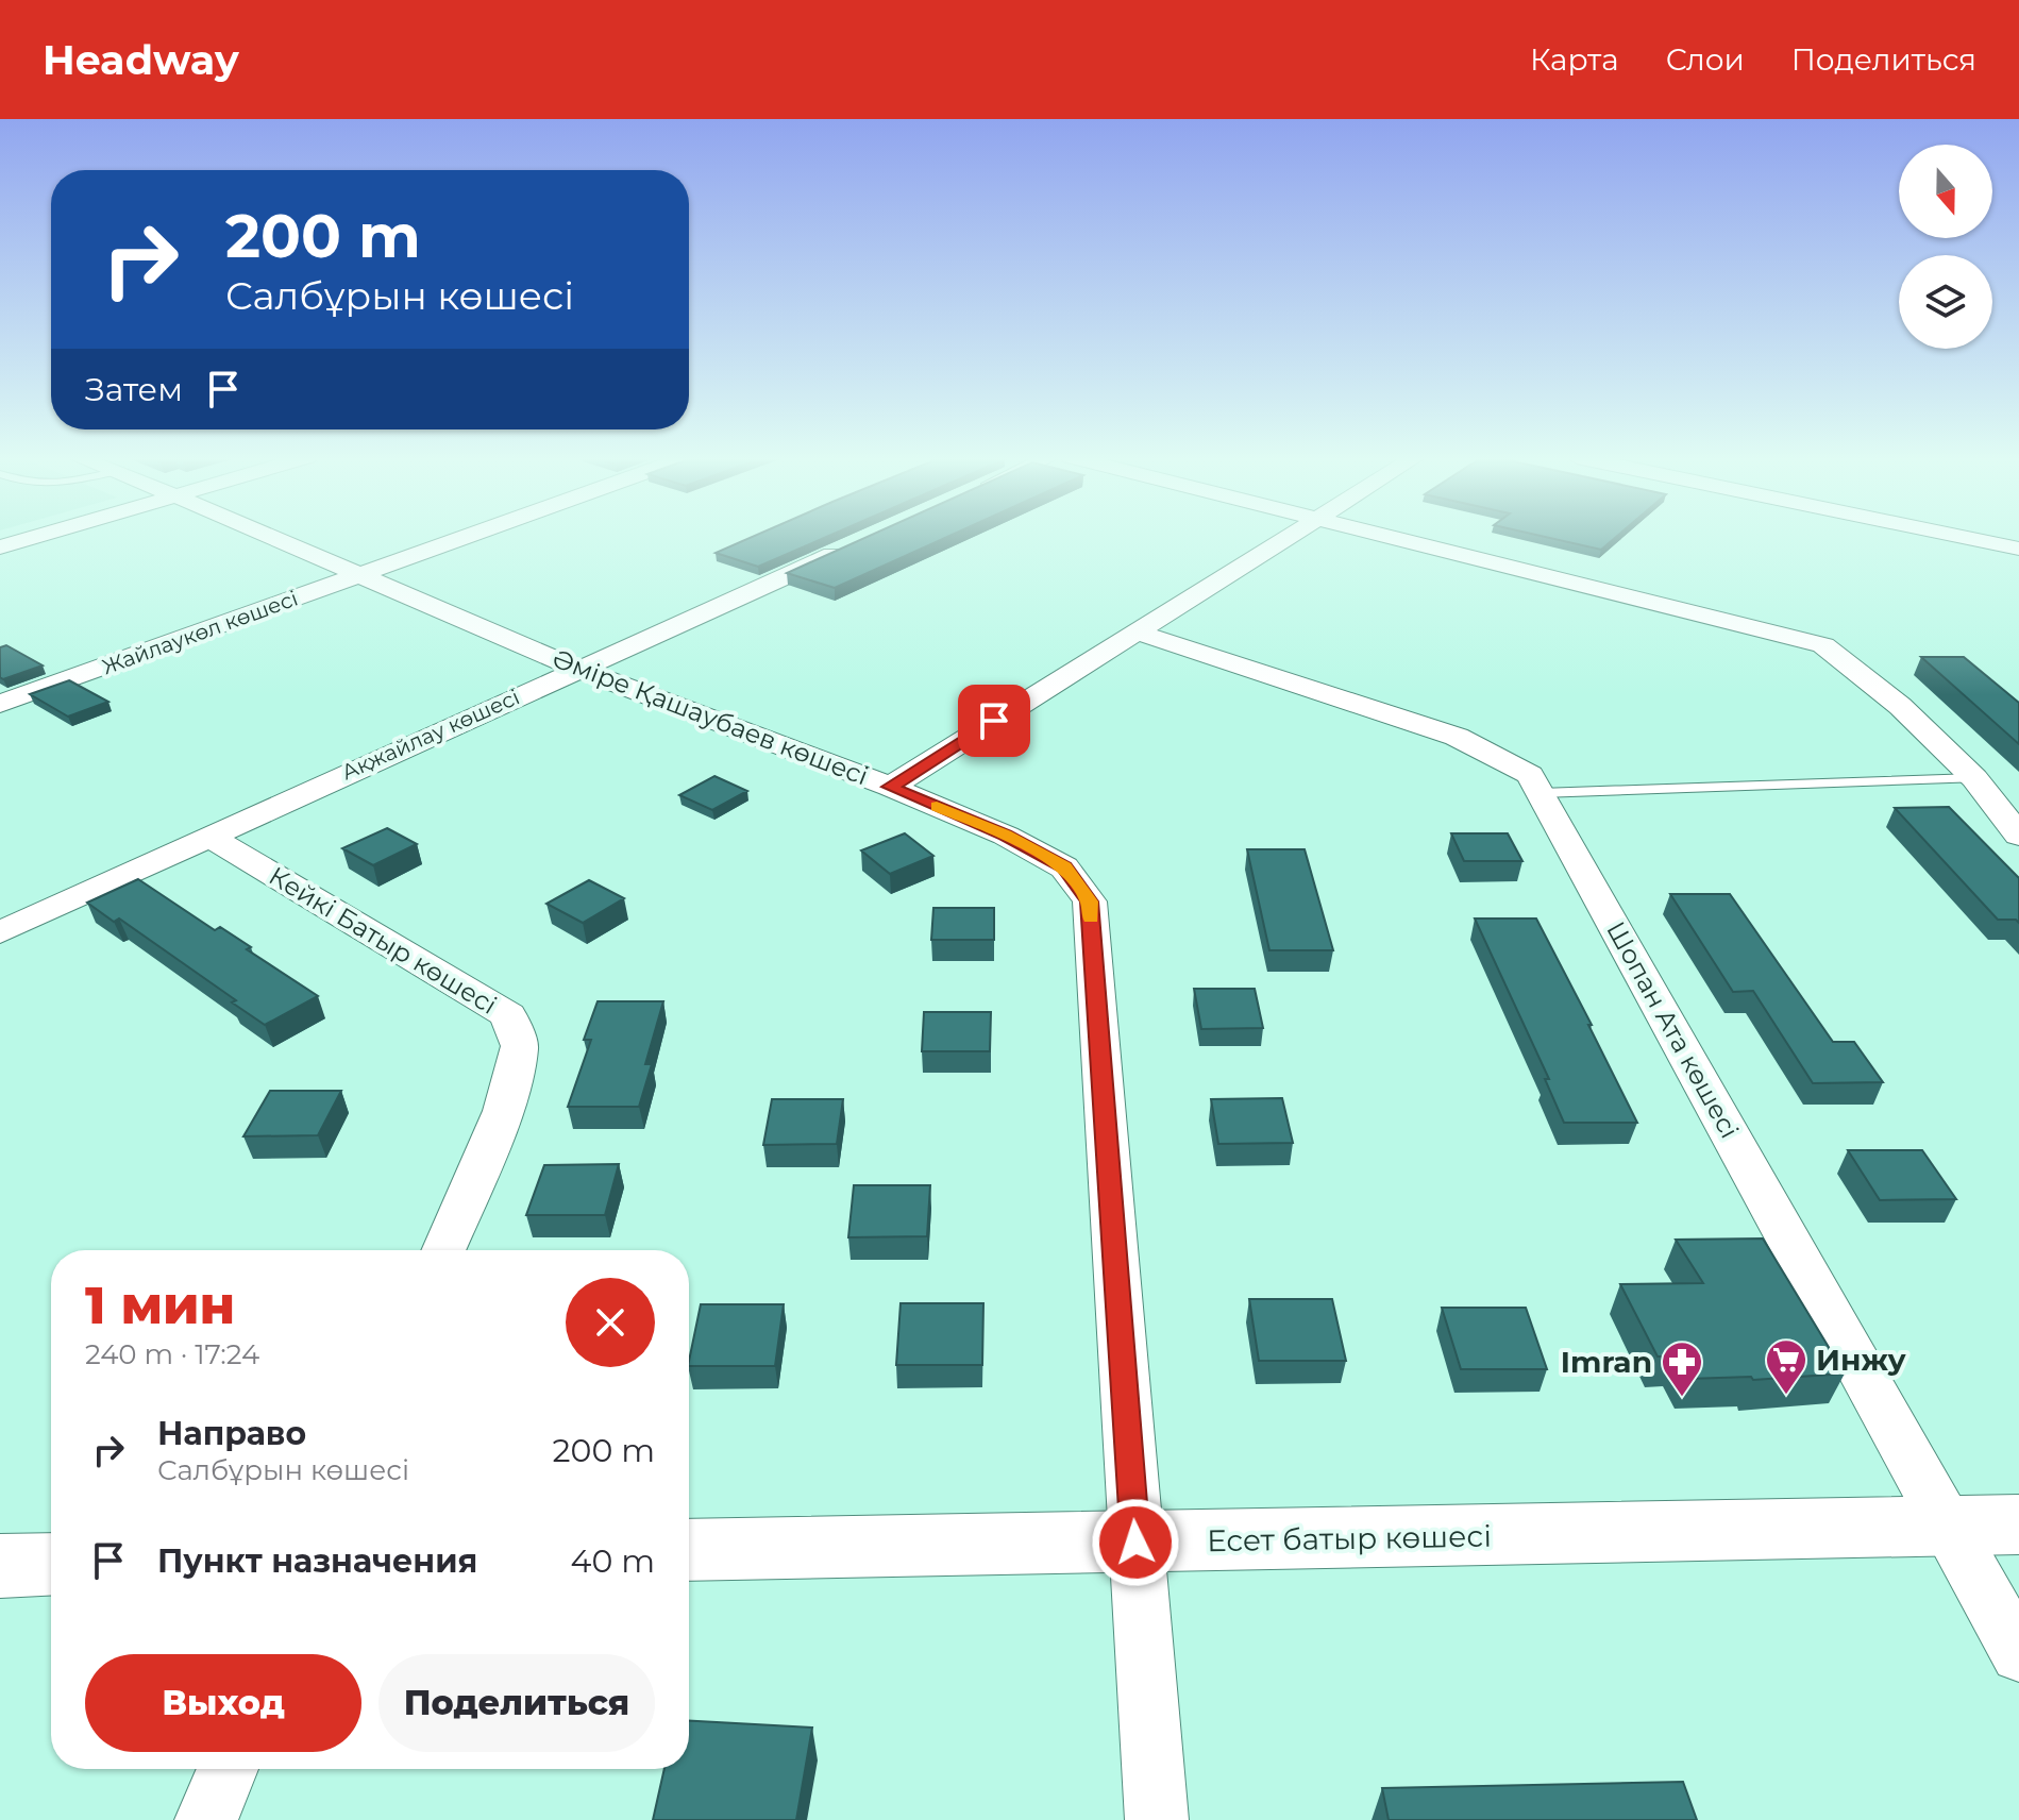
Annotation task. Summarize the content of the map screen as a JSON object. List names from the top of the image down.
{
  "streets": {
    "street": [
      "Жайлаукөл көшесі",
      "Әміре Қашаубаев көшесі",
      "Ақжайлау көшесі",
      "Кейкі Батыр көшесі",
      "Шопан Ата көшесі",
      "Есет батыр көшесі"
    ]
  },
  "crossings": [
    ["Жайлаукөл көшесі", "Әміре Қашаубаев көшесі"],
    ["Әміре Қашаубаев көшесі", "Ақжайлау көшесі"],
    ["Әміре Қашаубаев көшесі", "Есет батыр көшесі"],
    ["Ақжайлау көшесі", "Кейкі Батыр көшесі"],
    ["Шопан Ата көшесі", "Есет батыр көшесі"]
  ],
  "places": {
    "supermarket": ["Инжу"],
    "pharmacy": ["Imran"]
  },
  "north": "bottom",
  "page": {
    "header": "Headway",
    "nav": ["Карта", "Слои", "Поделиться"],
    "turn": ["200 m", "Салбұрын көшесі"],
    "then": "Затем",
    "heading": ["1 мин", "240 m · 17:24"],
    "list": [
      {
        "name": "Направо",
        "note": "Салбұрын көшесі",
        "value": "200 m"
      },
      {
        "name": "Пункт назначения",
        "value": "40 m"
      }
    ],
    "buttons": ["Выход", "Поделиться"]
  }
}
